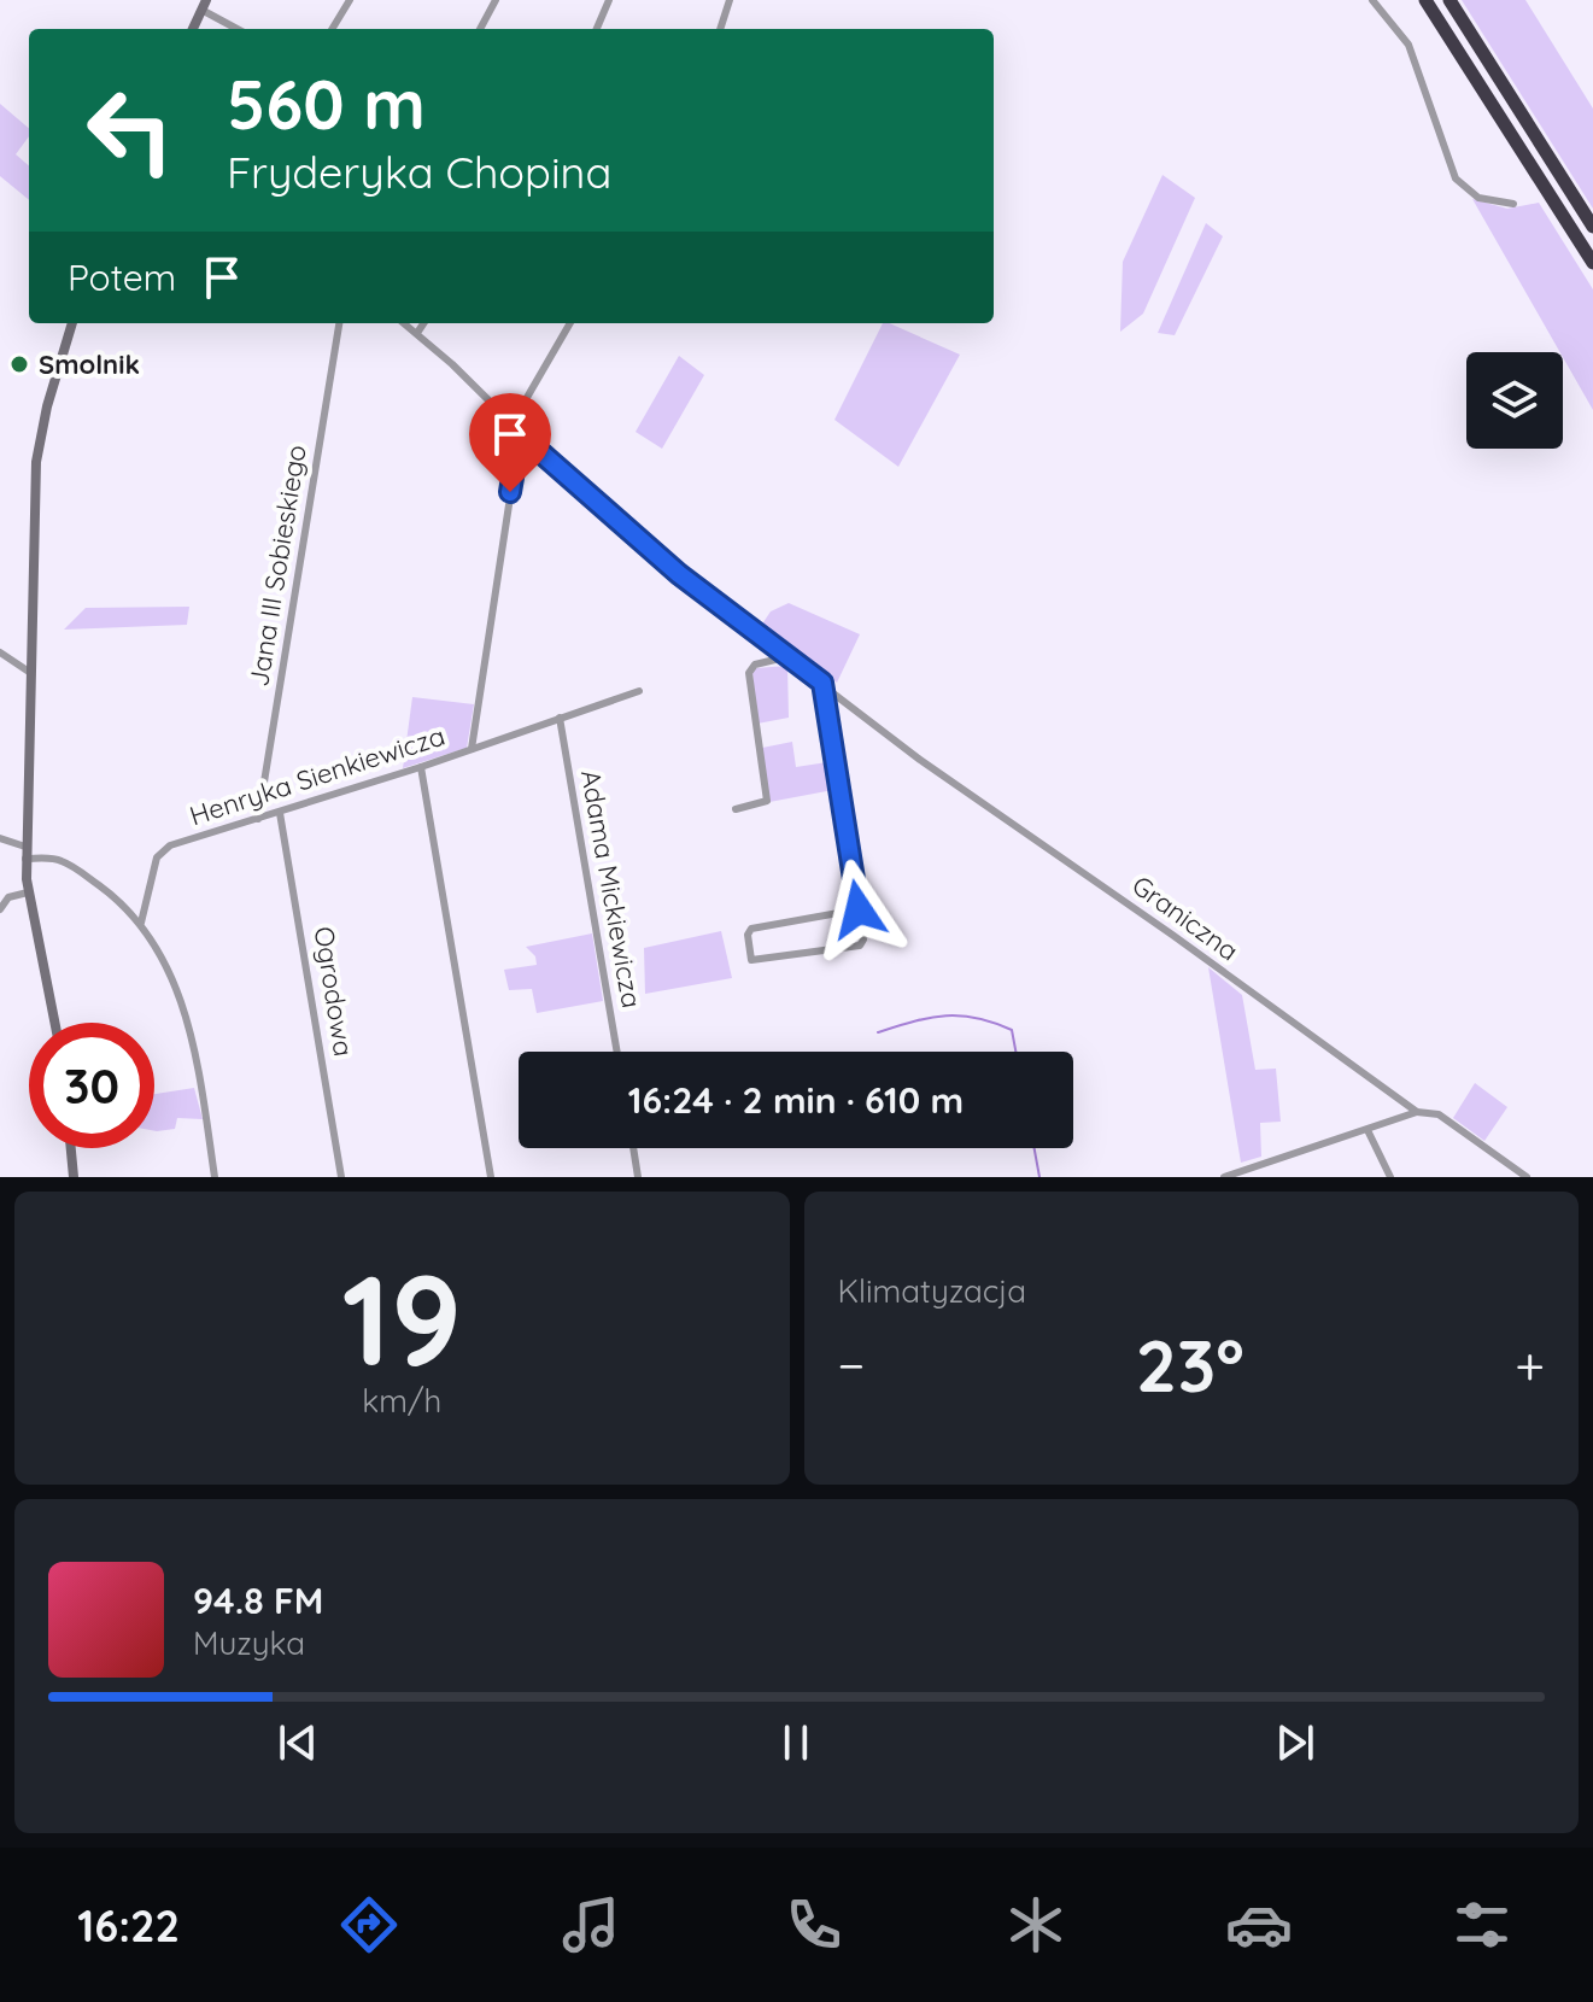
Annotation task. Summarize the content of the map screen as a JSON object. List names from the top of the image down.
{
  "streets": {
    "street": [
      "Jana III Sobieskiego",
      "Henryka Sienkiewicza",
      "Adama Mickiewicza",
      "Graniczna",
      "Ogrodowa"
    ]
  },
  "crossings": [
    ["Jana III Sobieskiego", "Henryka Sienkiewicza"],
    ["Henryka Sienkiewicza", "Adama Mickiewicza"],
    ["Henryka Sienkiewicza", "Ogrodowa"]
  ],
  "places": ["Smolnik"],
  "page": {
    "turn": ["560 m", "Fryderyka Chopina"],
    "then": "Potem",
    "limit": "30",
    "trip": "16:24 · 2 min · 610 m",
    "tile": [
      ["19", "km/h"],
      "Klimatyzacja"
    ],
    "heat": ["−", "23°", "+"],
    "song": ["94.8 FM", "Muzyka"],
    "tabs": "16:22"
  }
}
